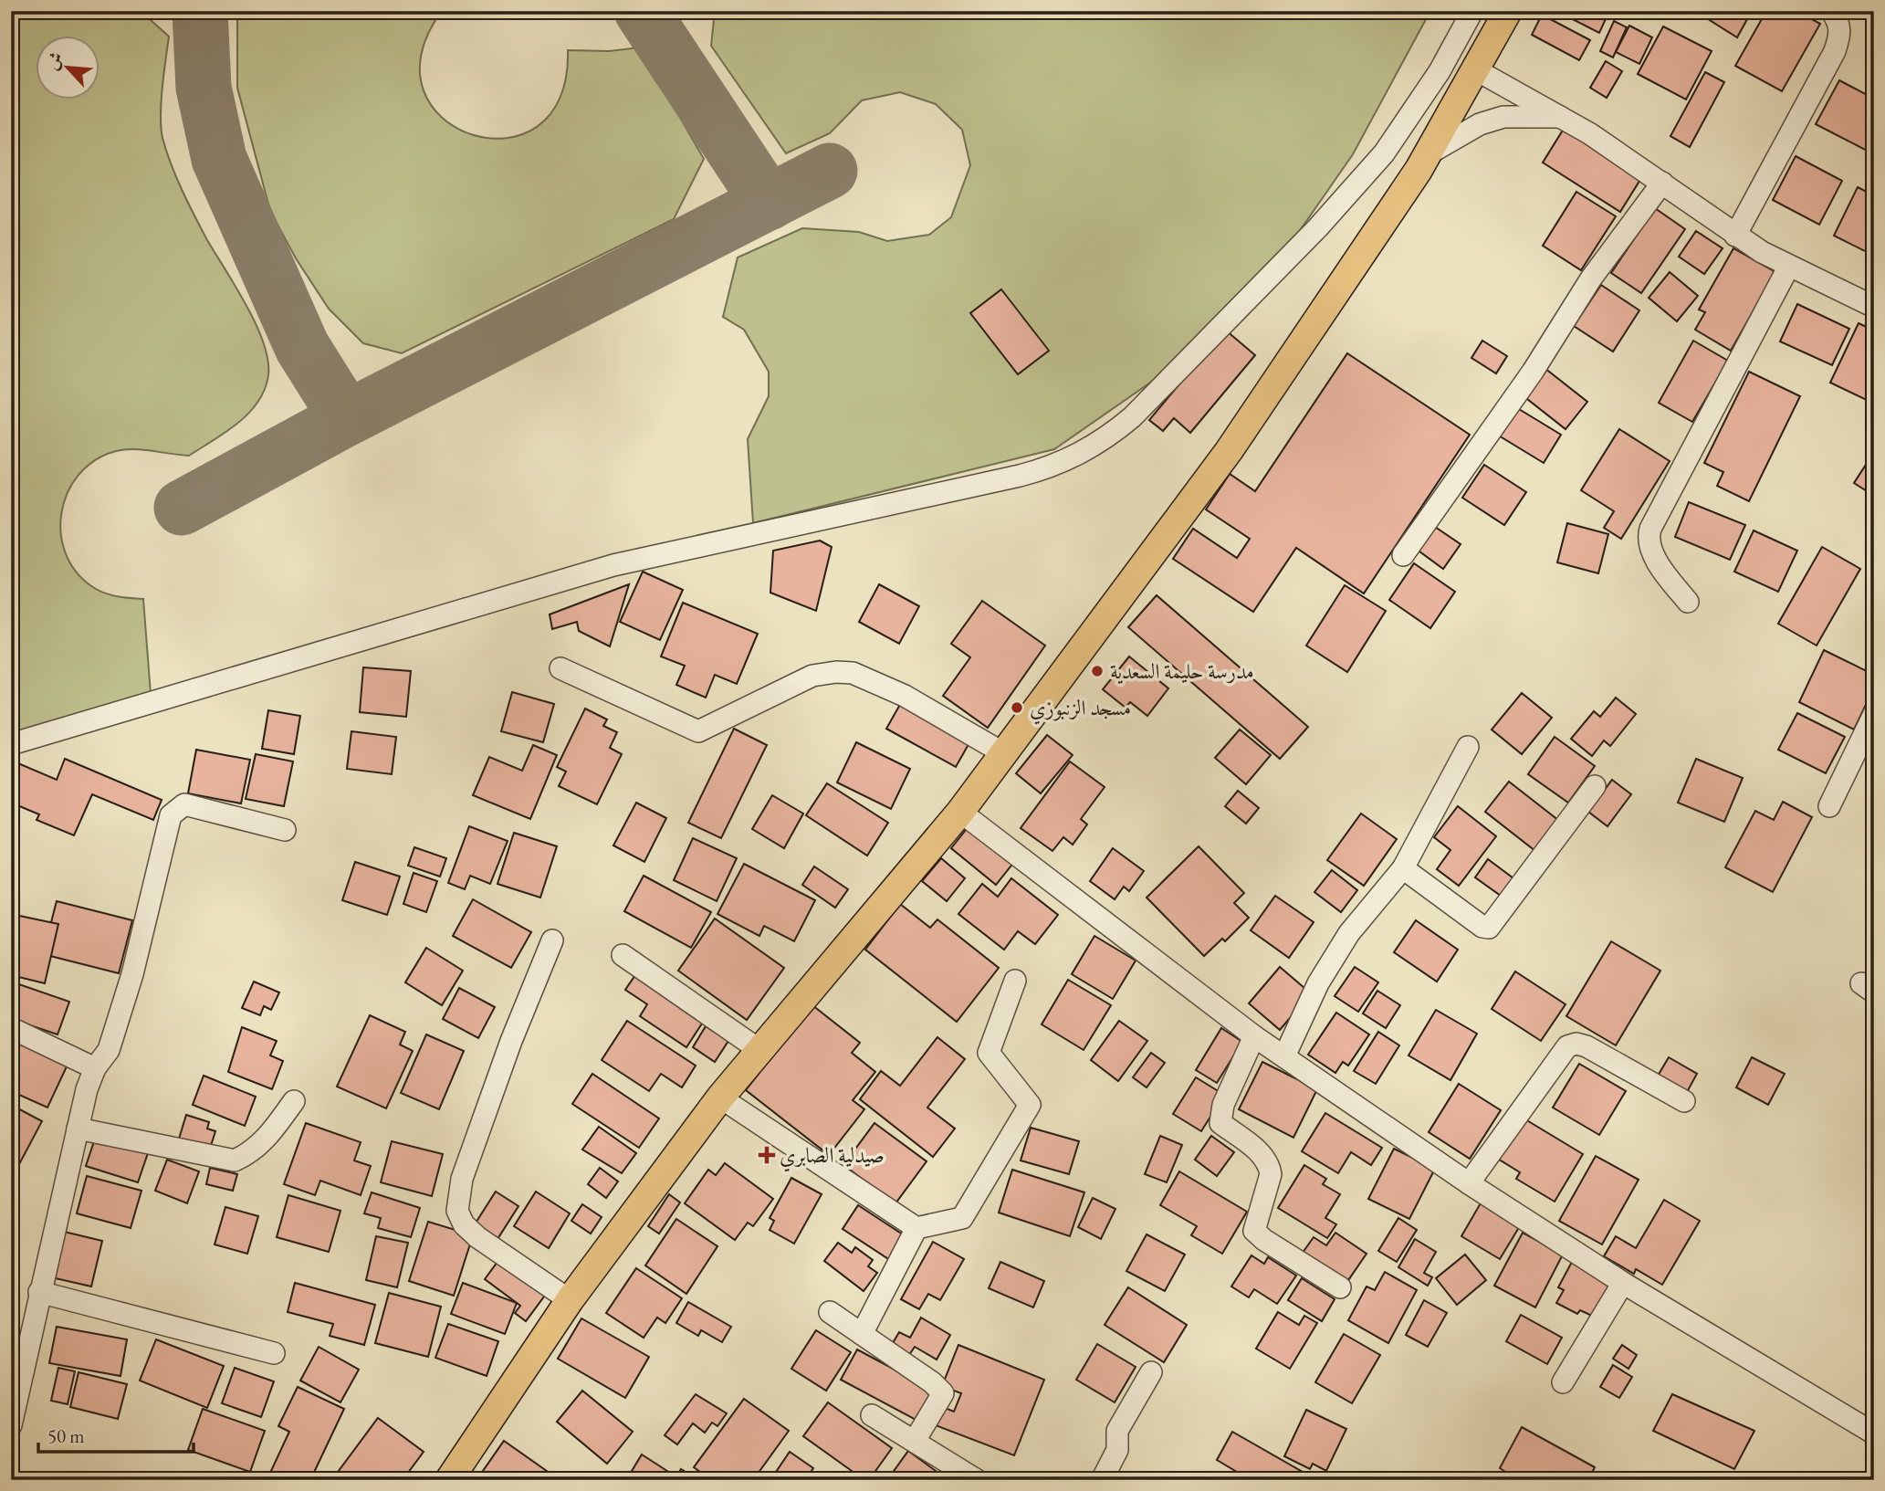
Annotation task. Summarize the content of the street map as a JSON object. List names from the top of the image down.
{
  "places": {
    "other": ["مدرسة حليمة السعدية", "مسجد الزنبوزي"],
    "health": ["صيدلية الصابري"]
  },
  "scale_bar": "50 m",
  "north": "top left"
}
